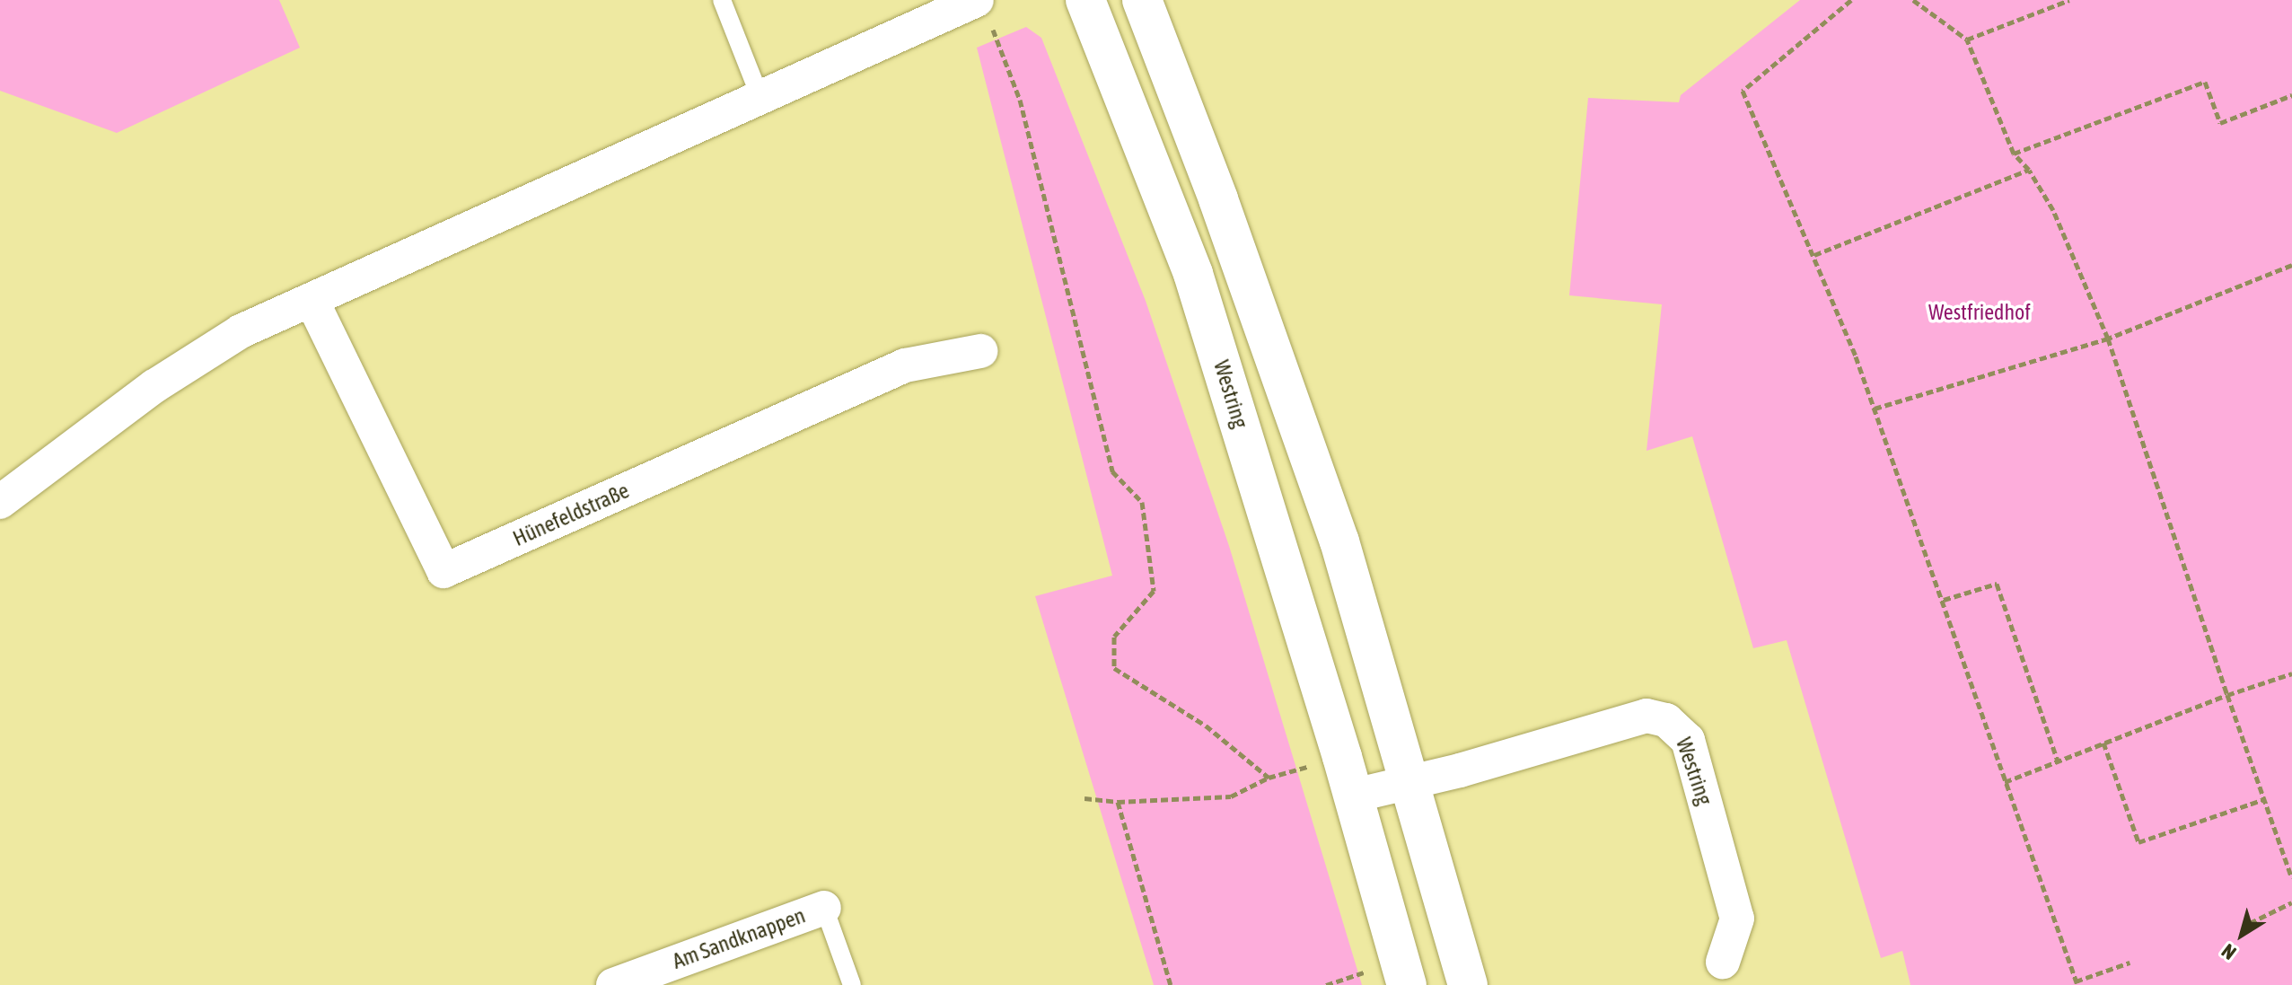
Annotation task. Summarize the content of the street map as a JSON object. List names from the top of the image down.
{
  "streets": {
    "main road": ["Westring"],
    "street": ["Hünefeldstraße", "Am Sandknappen"]
  },
  "parks": ["Westfriedhof"],
  "north": "bottom left"
}
